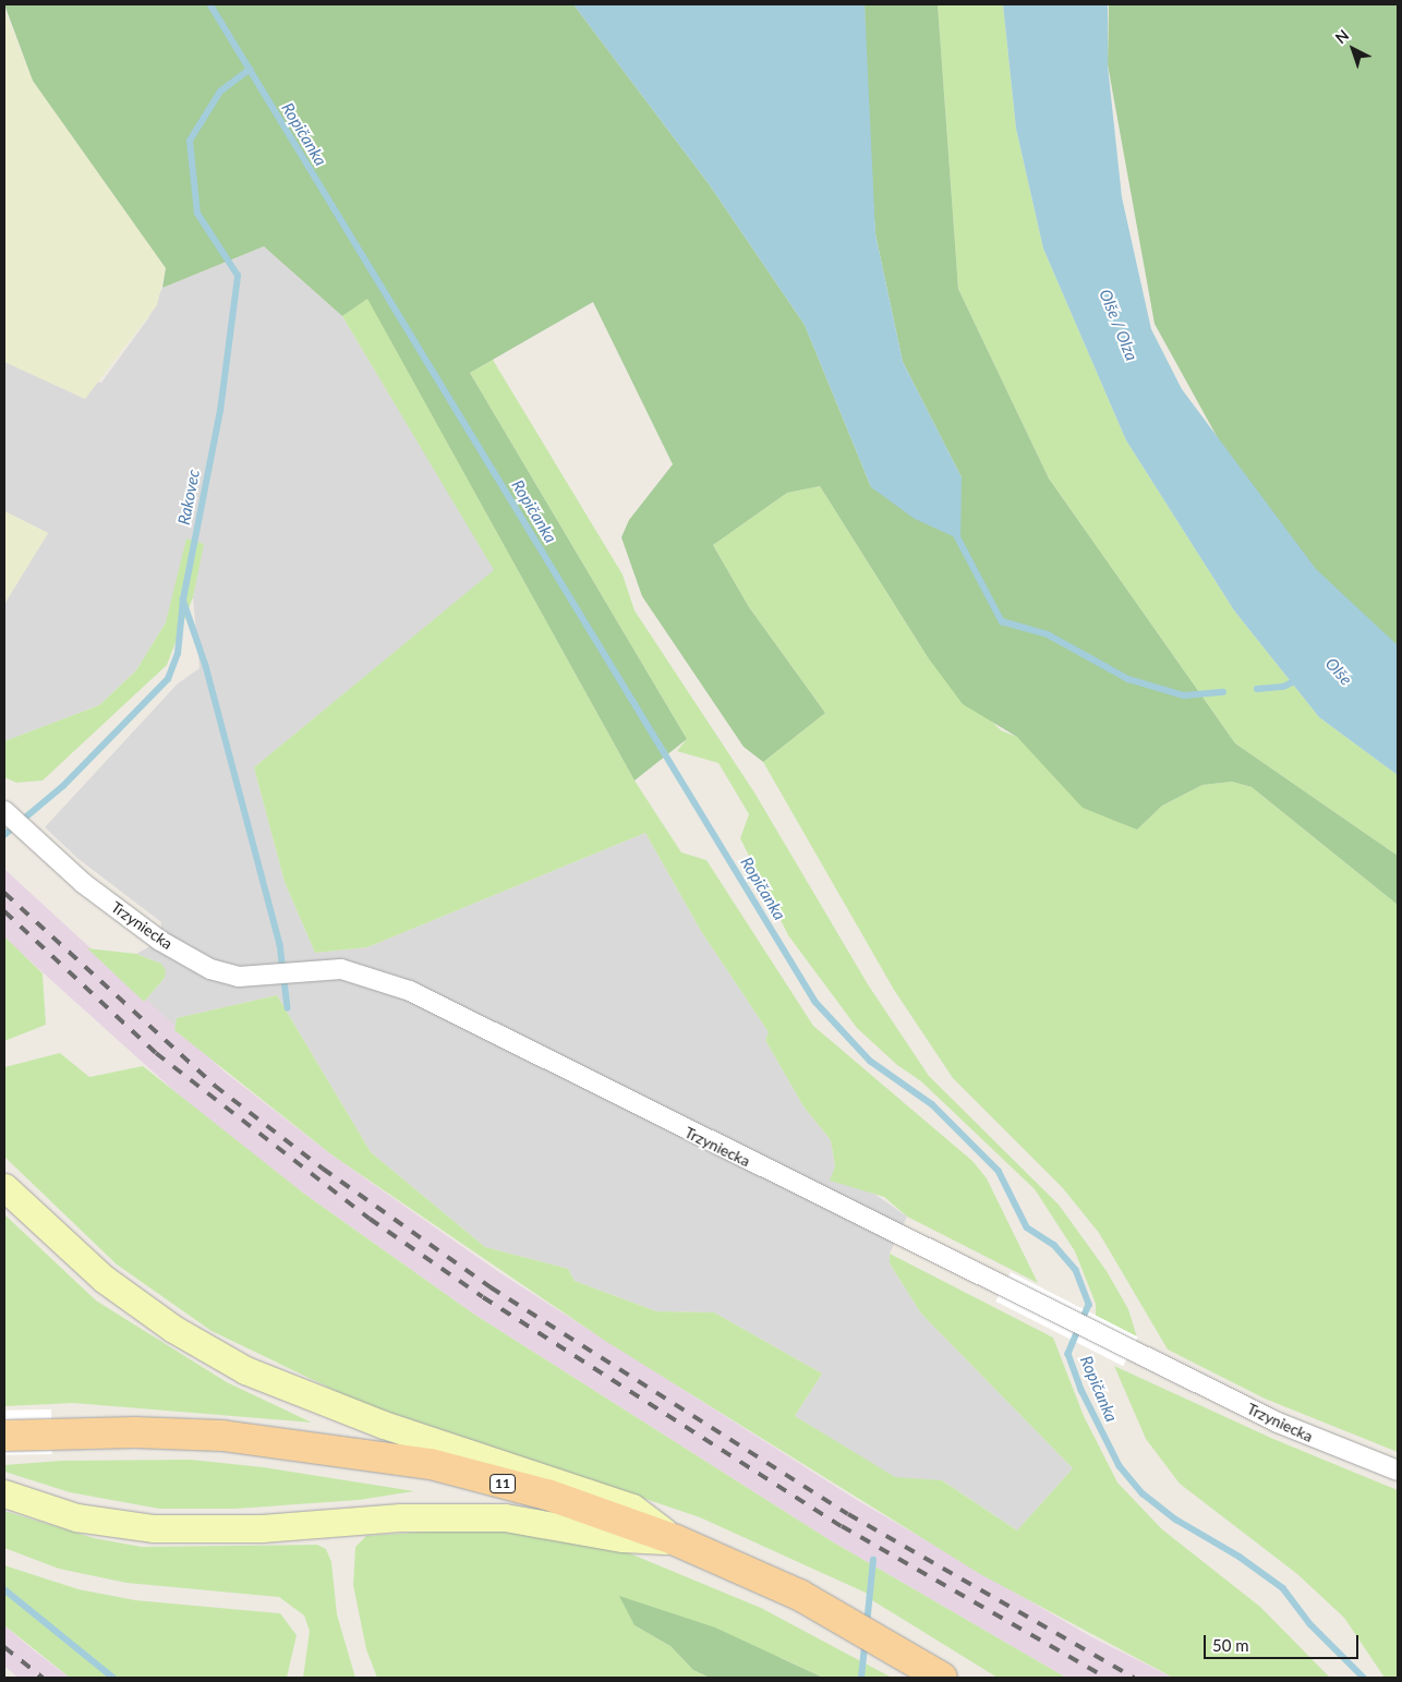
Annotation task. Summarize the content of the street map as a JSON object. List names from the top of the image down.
{
  "streets": {
    "main road": ["11"],
    "street": ["Trzyniecka"]
  },
  "water": [
    "Ropičanka",
    "Olše / Olza",
    "Rakovec",
    "Olše"
  ],
  "scale_bar": "50 m",
  "north": "top left"
}
